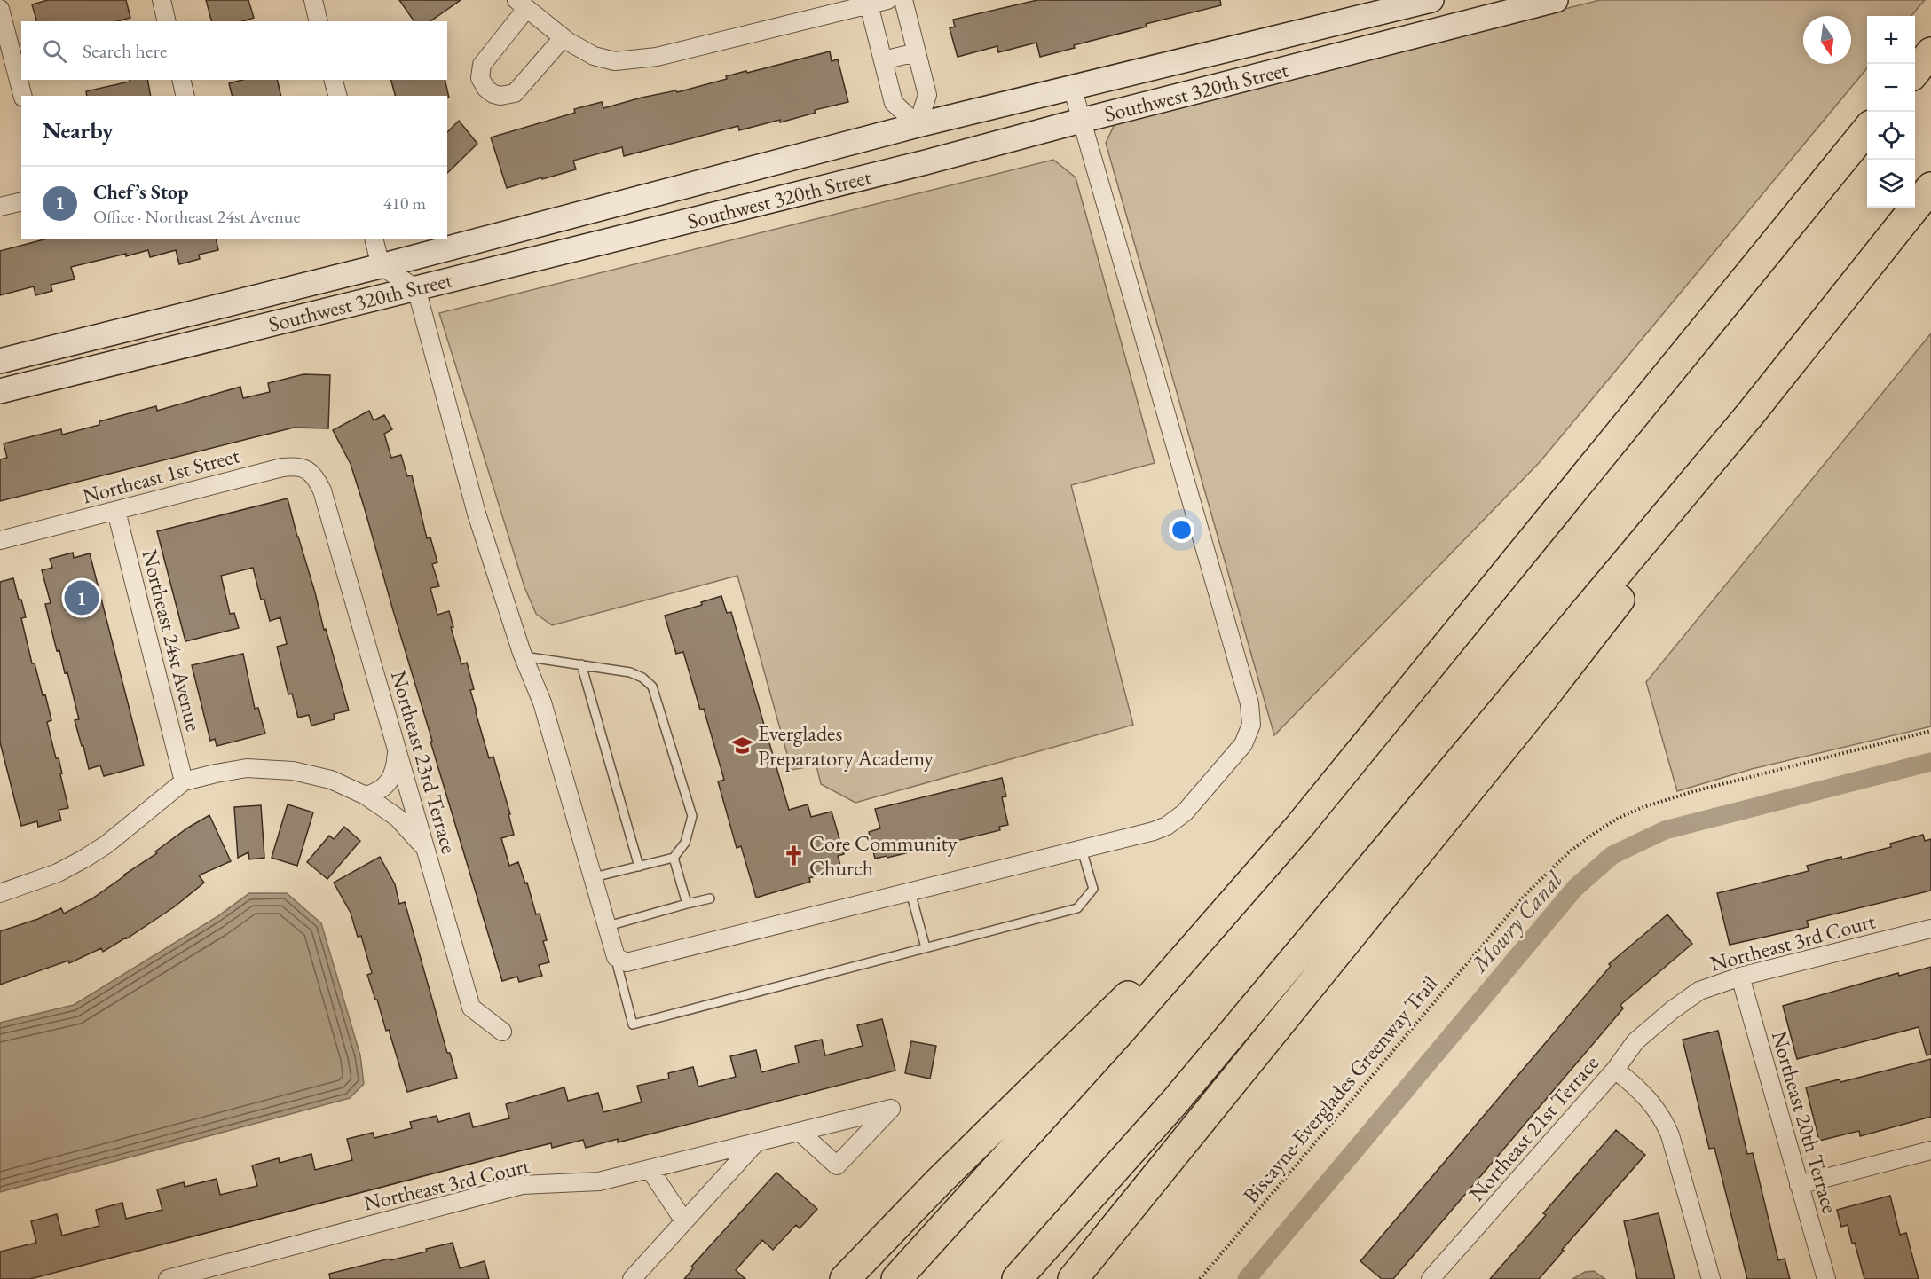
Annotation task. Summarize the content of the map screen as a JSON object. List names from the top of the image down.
{
  "streets": {
    "street": [
      "Southwest 320th Street",
      "Northeast 1st Street",
      "Northeast 24st Avenue",
      "Northeast 23rd Terrace",
      "Northeast 3rd Court",
      "Northeast 20th Terrace",
      "Northeast 21st Terrace"
    ],
    "path": ["Biscayne-Everglades Greenway Trail"]
  },
  "crossings": [
    ["Northeast 1st Street", "Northeast 24st Avenue"],
    ["Northeast 1st Street", "Northeast 23rd Terrace"],
    ["Northeast 3rd Court", "Northeast 20th Terrace"],
    ["Northeast 3rd Court", "Northeast 21st Terrace"]
  ],
  "water": ["Mowry Canal"],
  "places": {
    "school or university": ["Everglades Preparatory Academy"],
    "church": ["Core Community Church"]
  },
  "north": "bottom",
  "page": {
    "map_buttons": ["+", "−"],
    "search": "Search here",
    "heading": "Nearby",
    "list": [
      {
        "mark": "1",
        "name": "Chef’s Stop",
        "note": "Office · Northeast 24st Avenue",
        "value": "410 m"
      }
    ],
    "pins": "1"
  }
}
